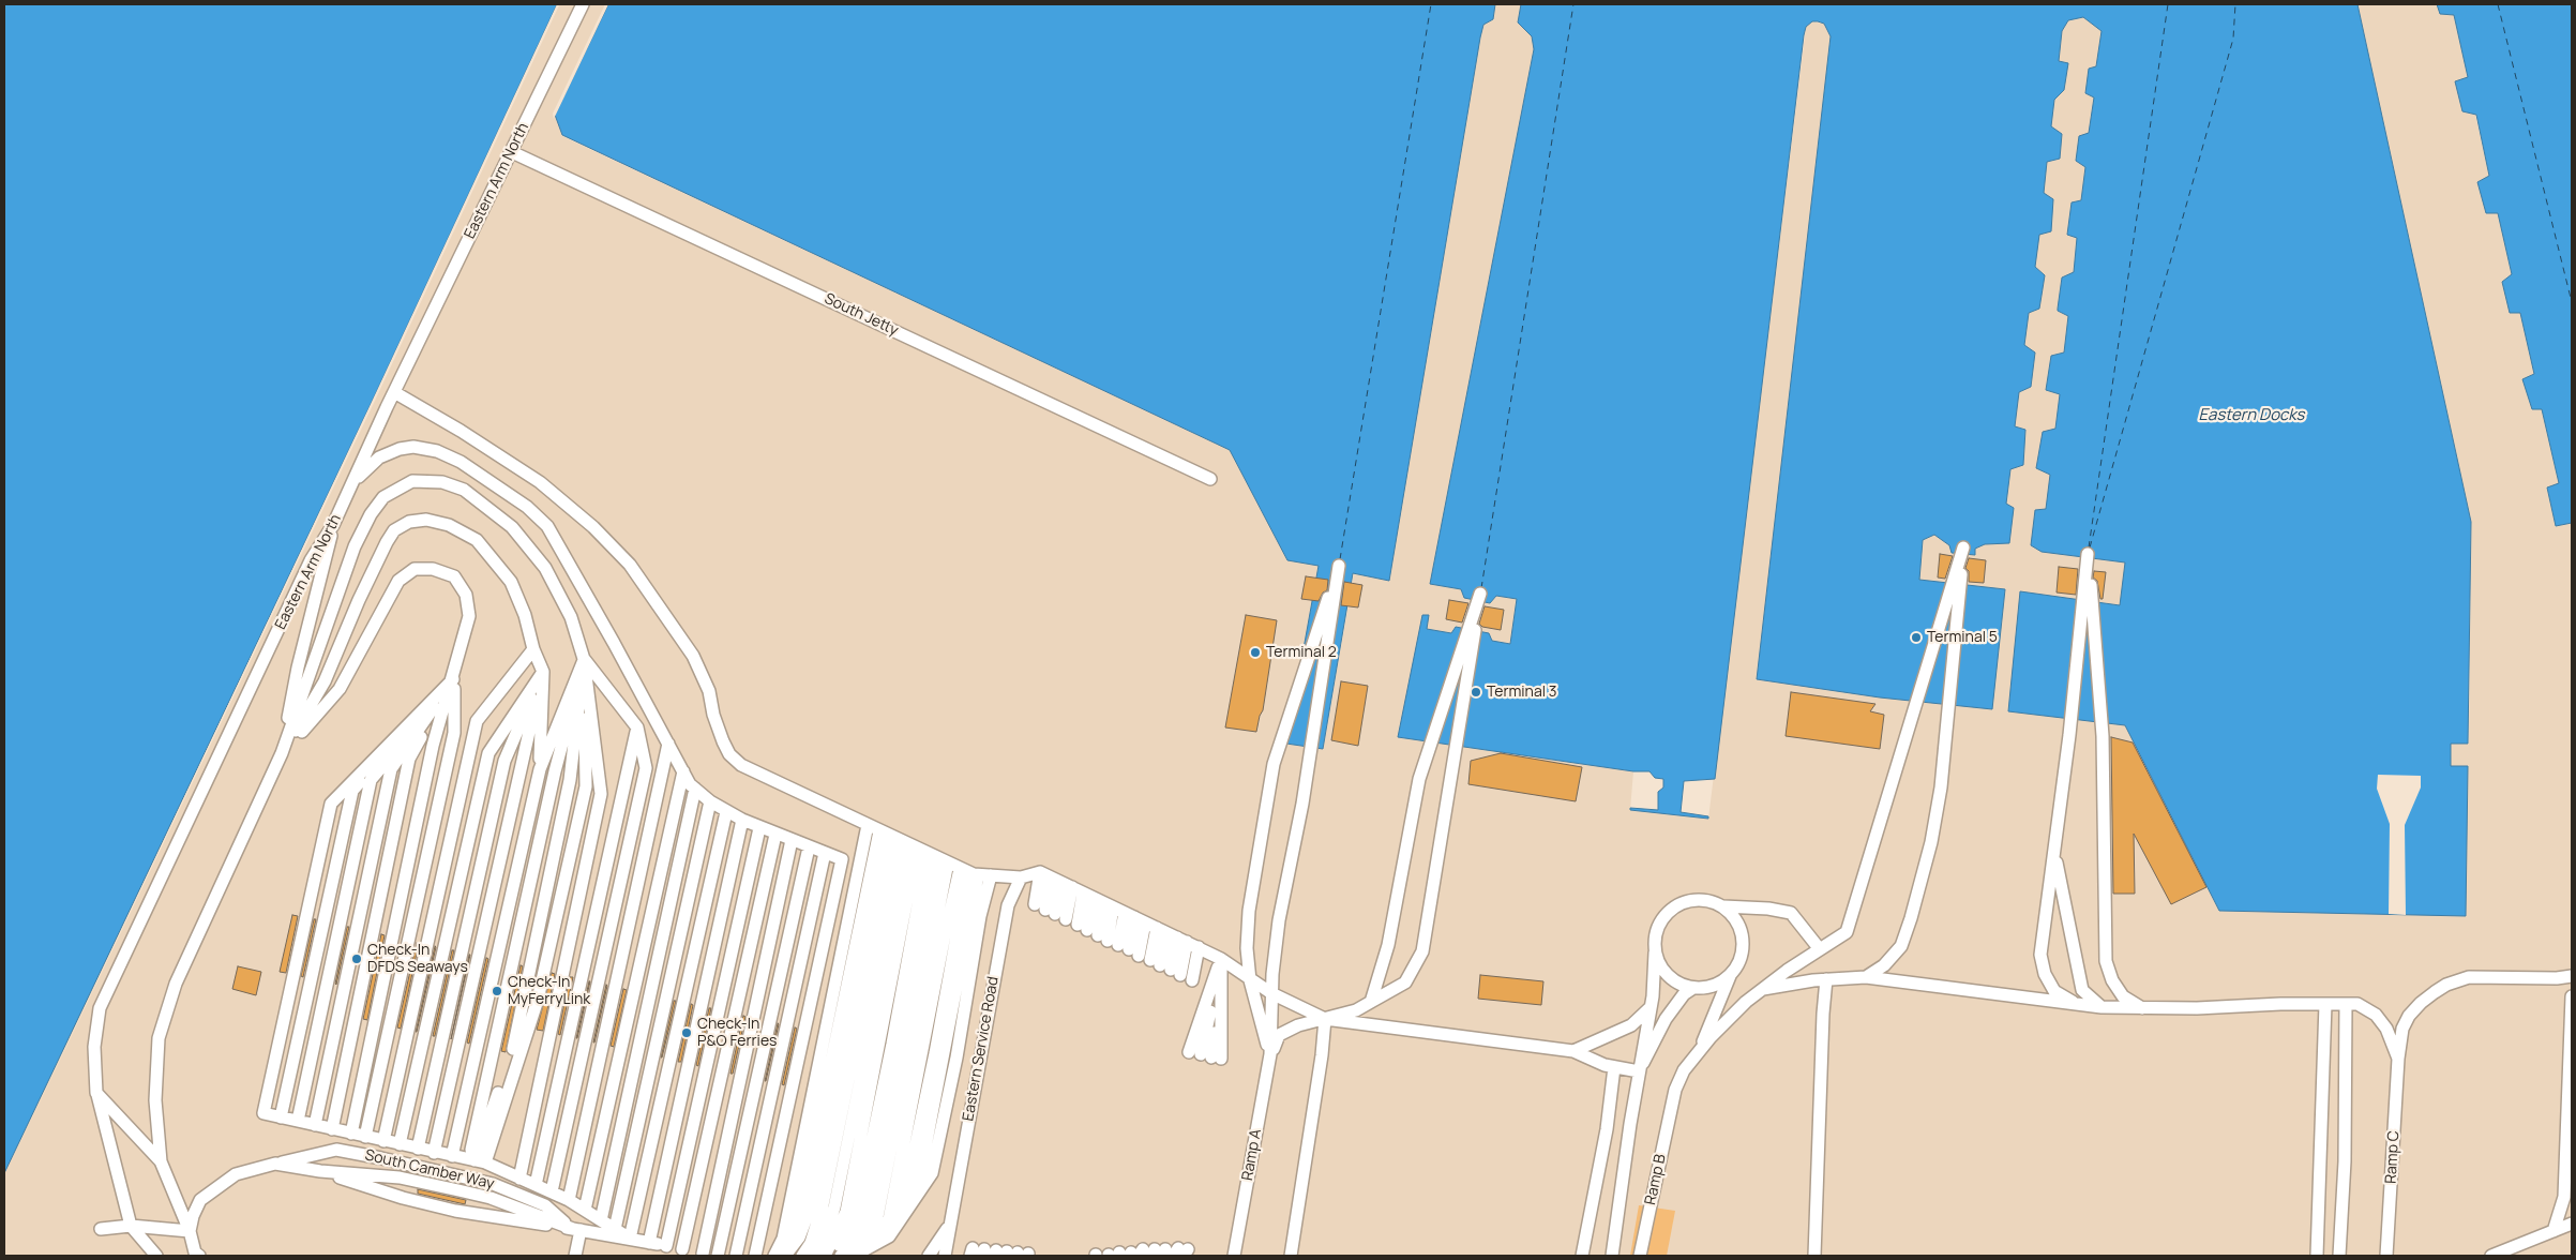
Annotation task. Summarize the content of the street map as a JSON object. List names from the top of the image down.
{
  "streets": {
    "lane": [
      "Eastern Arm North",
      "South Jetty",
      "Eastern Service Road",
      "Ramp A",
      "Ramp C",
      "South Camber Way",
      "Ramp B"
    ]
  },
  "crossings": [
    ["Eastern Arm North", "South Jetty"]
  ],
  "water": ["Eastern Docks"],
  "places": [
    "Terminal 5",
    "Terminal 2",
    "Terminal 3",
    "Check-In DFDS Seaways",
    "Check-In MyFerryLink",
    "Check-In P&O Ferries"
  ]
}
